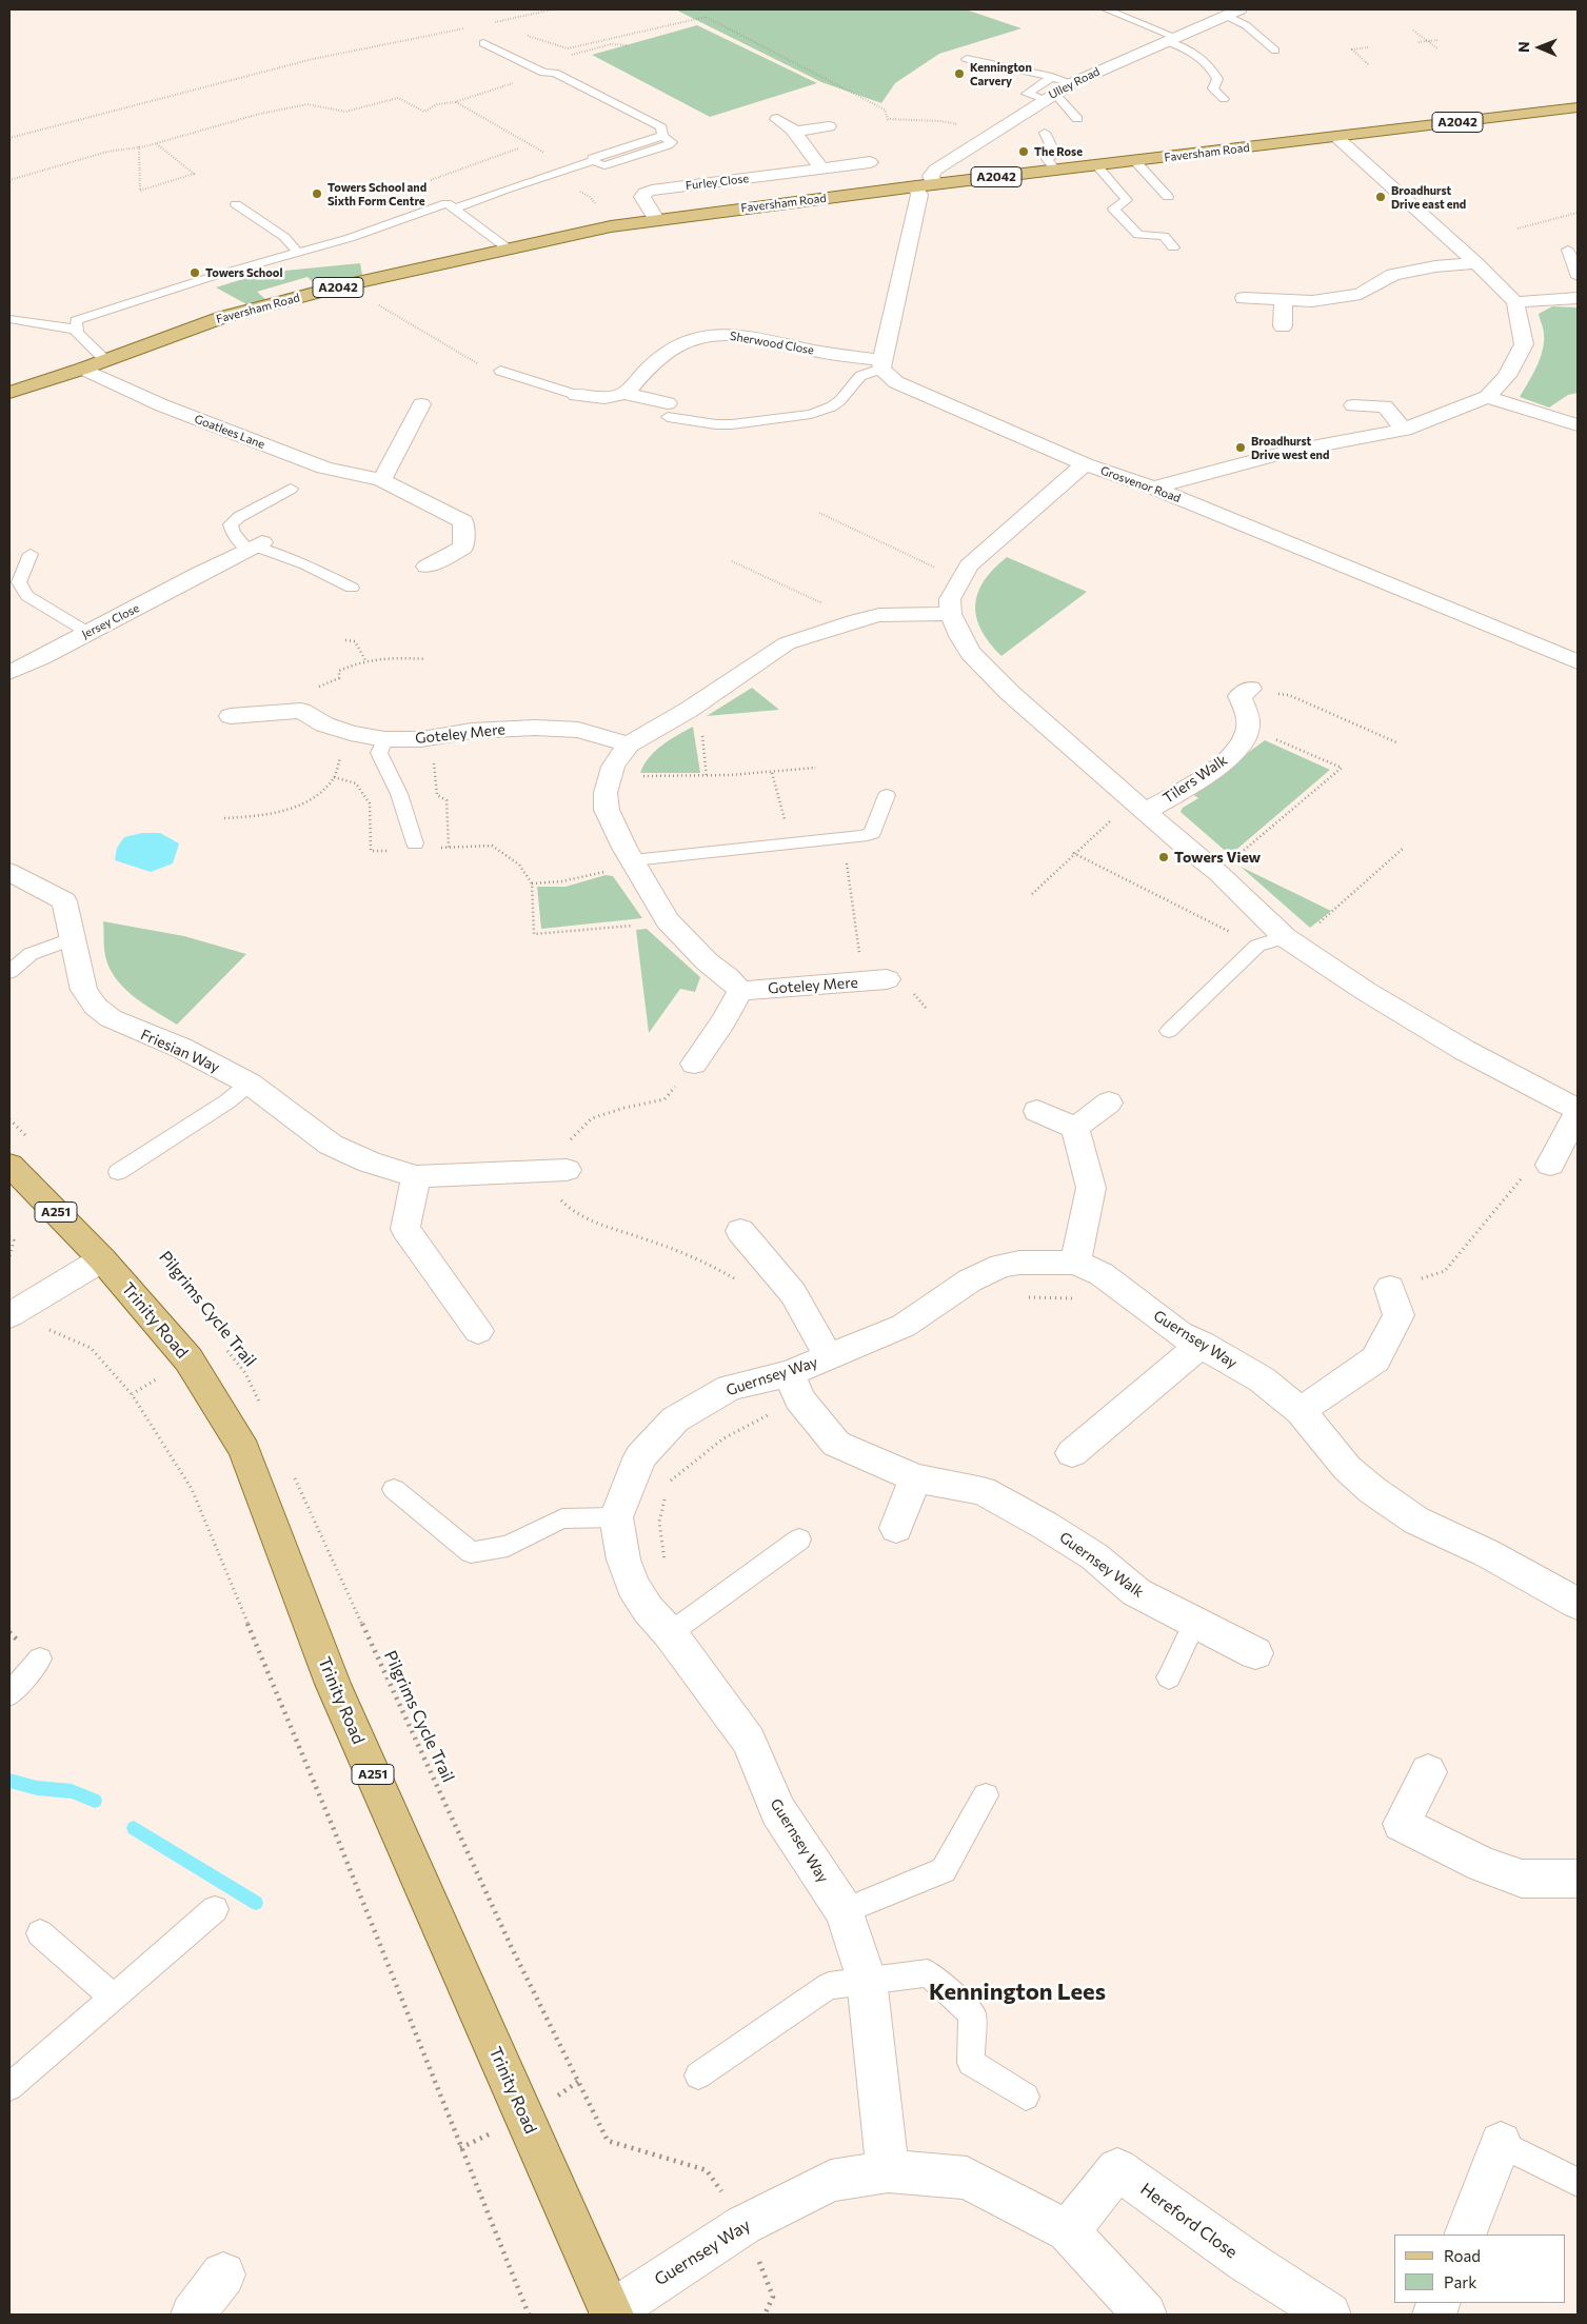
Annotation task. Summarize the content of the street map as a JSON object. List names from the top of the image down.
{
  "streets": {
    "main road": [
      "A2042",
      "Faversham Road",
      "A251",
      "Trinity Road"
    ],
    "street": [
      "Ulley Road",
      "Furley Close",
      "Sherwood Close",
      "Goatlees Lane",
      "Grosvenor Road",
      "Jersey Close",
      "Goteley Mere",
      "Tilers Walk",
      "Friesian Way",
      "Guernsey Way",
      "Guernsey Walk",
      "Hereford Close"
    ],
    "path": ["Pilgrims Cycle Trail"]
  },
  "crossings": [
    ["Ulley Road", "Faversham Road"],
    ["Faversham Road", "Furley Close"],
    ["Faversham Road", "Goatlees Lane"],
    ["Sherwood Close", "Grosvenor Road"],
    ["Pilgrims Cycle Trail", "Guernsey Way"],
    ["Trinity Road", "Guernsey Way"],
    ["Guernsey Way", "Guernsey Walk"],
    ["Guernsey Way", "Hereford Close"]
  ],
  "districts": ["Kennington Lees"],
  "places": [
    "Kennington Carvery",
    "The Rose",
    "Towers School and Sixth Form Centre",
    "Broadhurst Drive east end",
    "Towers School",
    "Broadhurst Drive west end",
    "Towers View"
  ],
  "legend": ["Road", "Park"],
  "north": "left"
}
